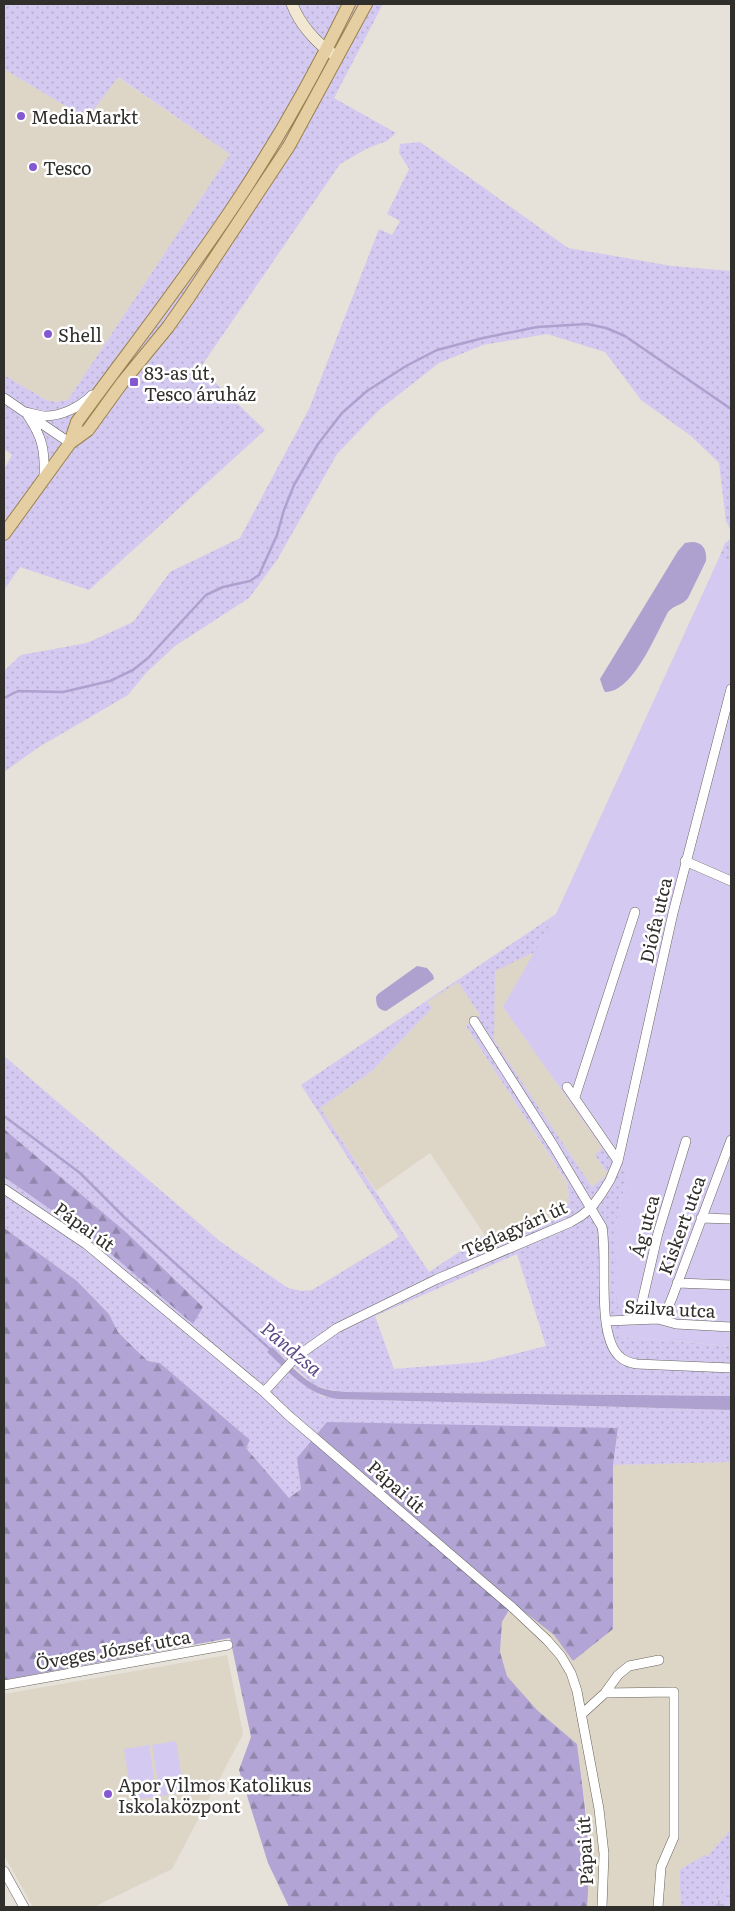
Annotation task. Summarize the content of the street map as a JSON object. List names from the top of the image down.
{
  "streets": {
    "street": [
      "Diófa utca",
      "Kiskert utca",
      "Pápai út",
      "Ág utca",
      "Téglagyári út",
      "Szilva utca",
      "Öveges József utca"
    ]
  },
  "crossings": [
    ["Diófa utca", "Téglagyári út"],
    ["Kiskert utca", "Szilva utca"],
    ["Pápai út", "Téglagyári út"],
    ["Ág utca", "Szilva utca"]
  ],
  "water": ["Pándzsa"],
  "places": {
    "other": [
      "MediaMarkt",
      "Tesco",
      "Shell",
      "Apor Vilmos Katolikus Iskolaközpont"
    ],
    "transit": ["83-as út, Tesco áruház"]
  }
}
